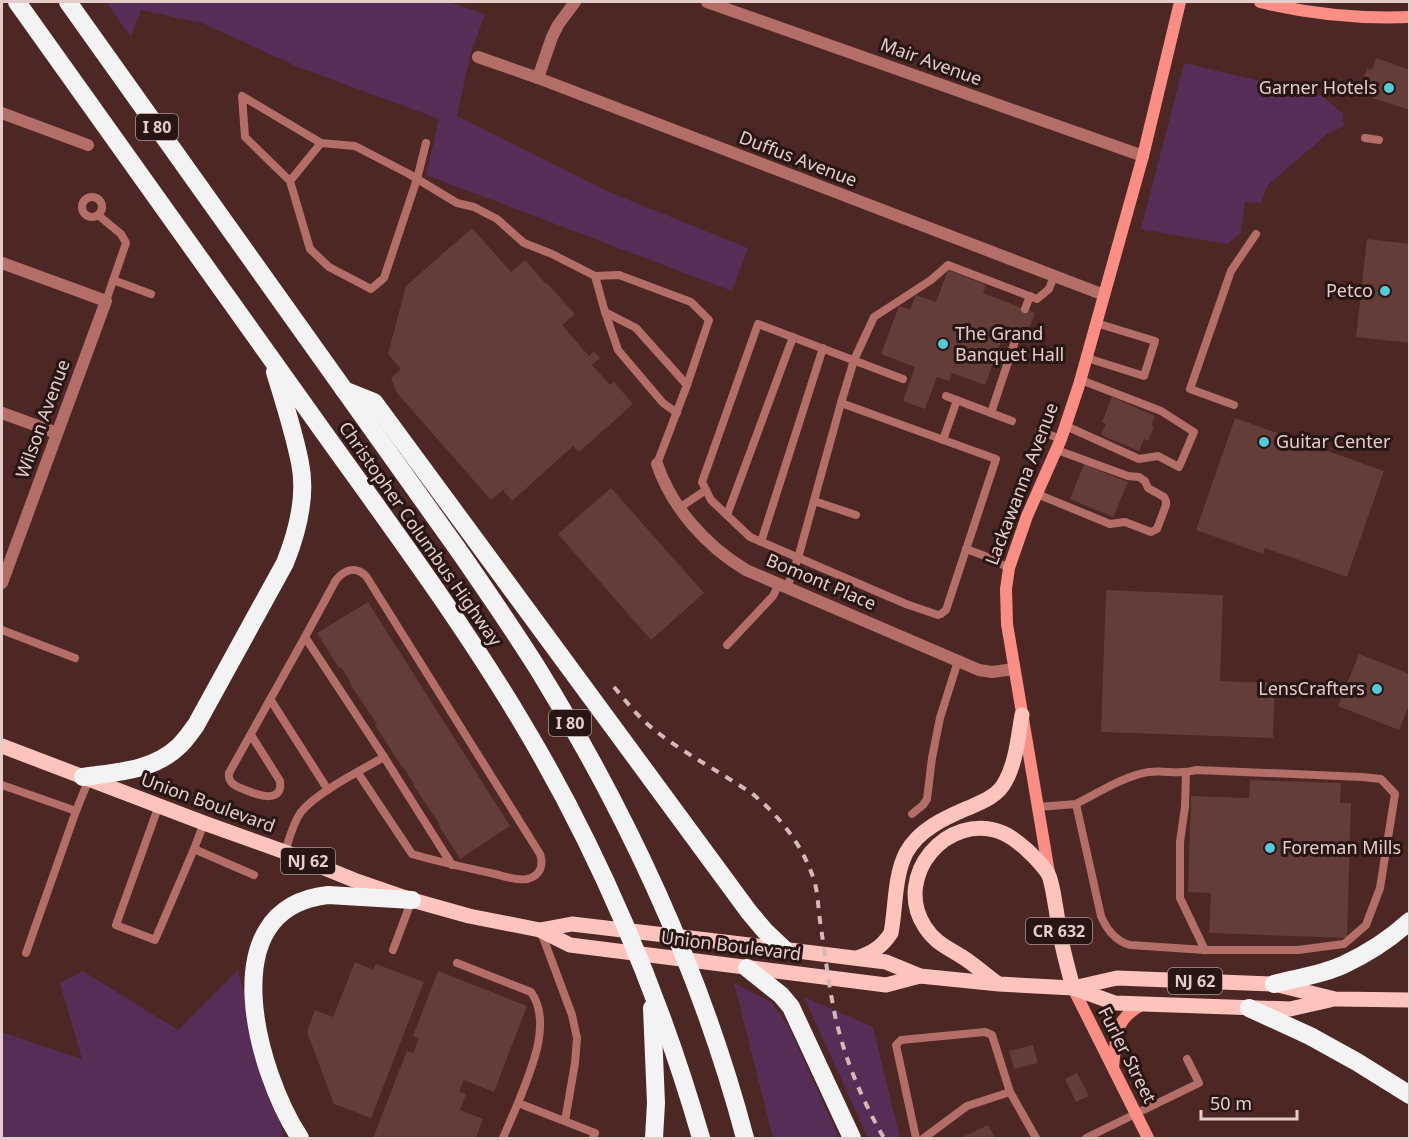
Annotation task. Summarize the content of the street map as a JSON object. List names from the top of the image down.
{
  "streets": {
    "highway": ["I 80", "Christopher Columbus Highway"],
    "main road": [
      "Lackawanna Avenue",
      "Union Boulevard",
      "NJ 62",
      "CR 632"
    ],
    "street": [
      "Mair Avenue",
      "Duffus Avenue",
      "Wilson Avenue",
      "Bomont Place",
      "Furler Street"
    ]
  },
  "crossings": [
    ["Mair Avenue", "Lackawanna Avenue"],
    ["Duffus Avenue", "Lackawanna Avenue"],
    ["Lackawanna Avenue", "Bomont Place"],
    ["Lackawanna Avenue", "Union Boulevard"],
    ["Lackawanna Avenue", "Furler Street"],
    ["Union Boulevard", "Furler Street"]
  ],
  "places": [
    "Garner Hotels",
    "Petco",
    "The Grand Banquet Hall",
    "Guitar Center",
    "LensCrafters",
    "Foreman Mills"
  ],
  "scale_bar": "50 m"
}
